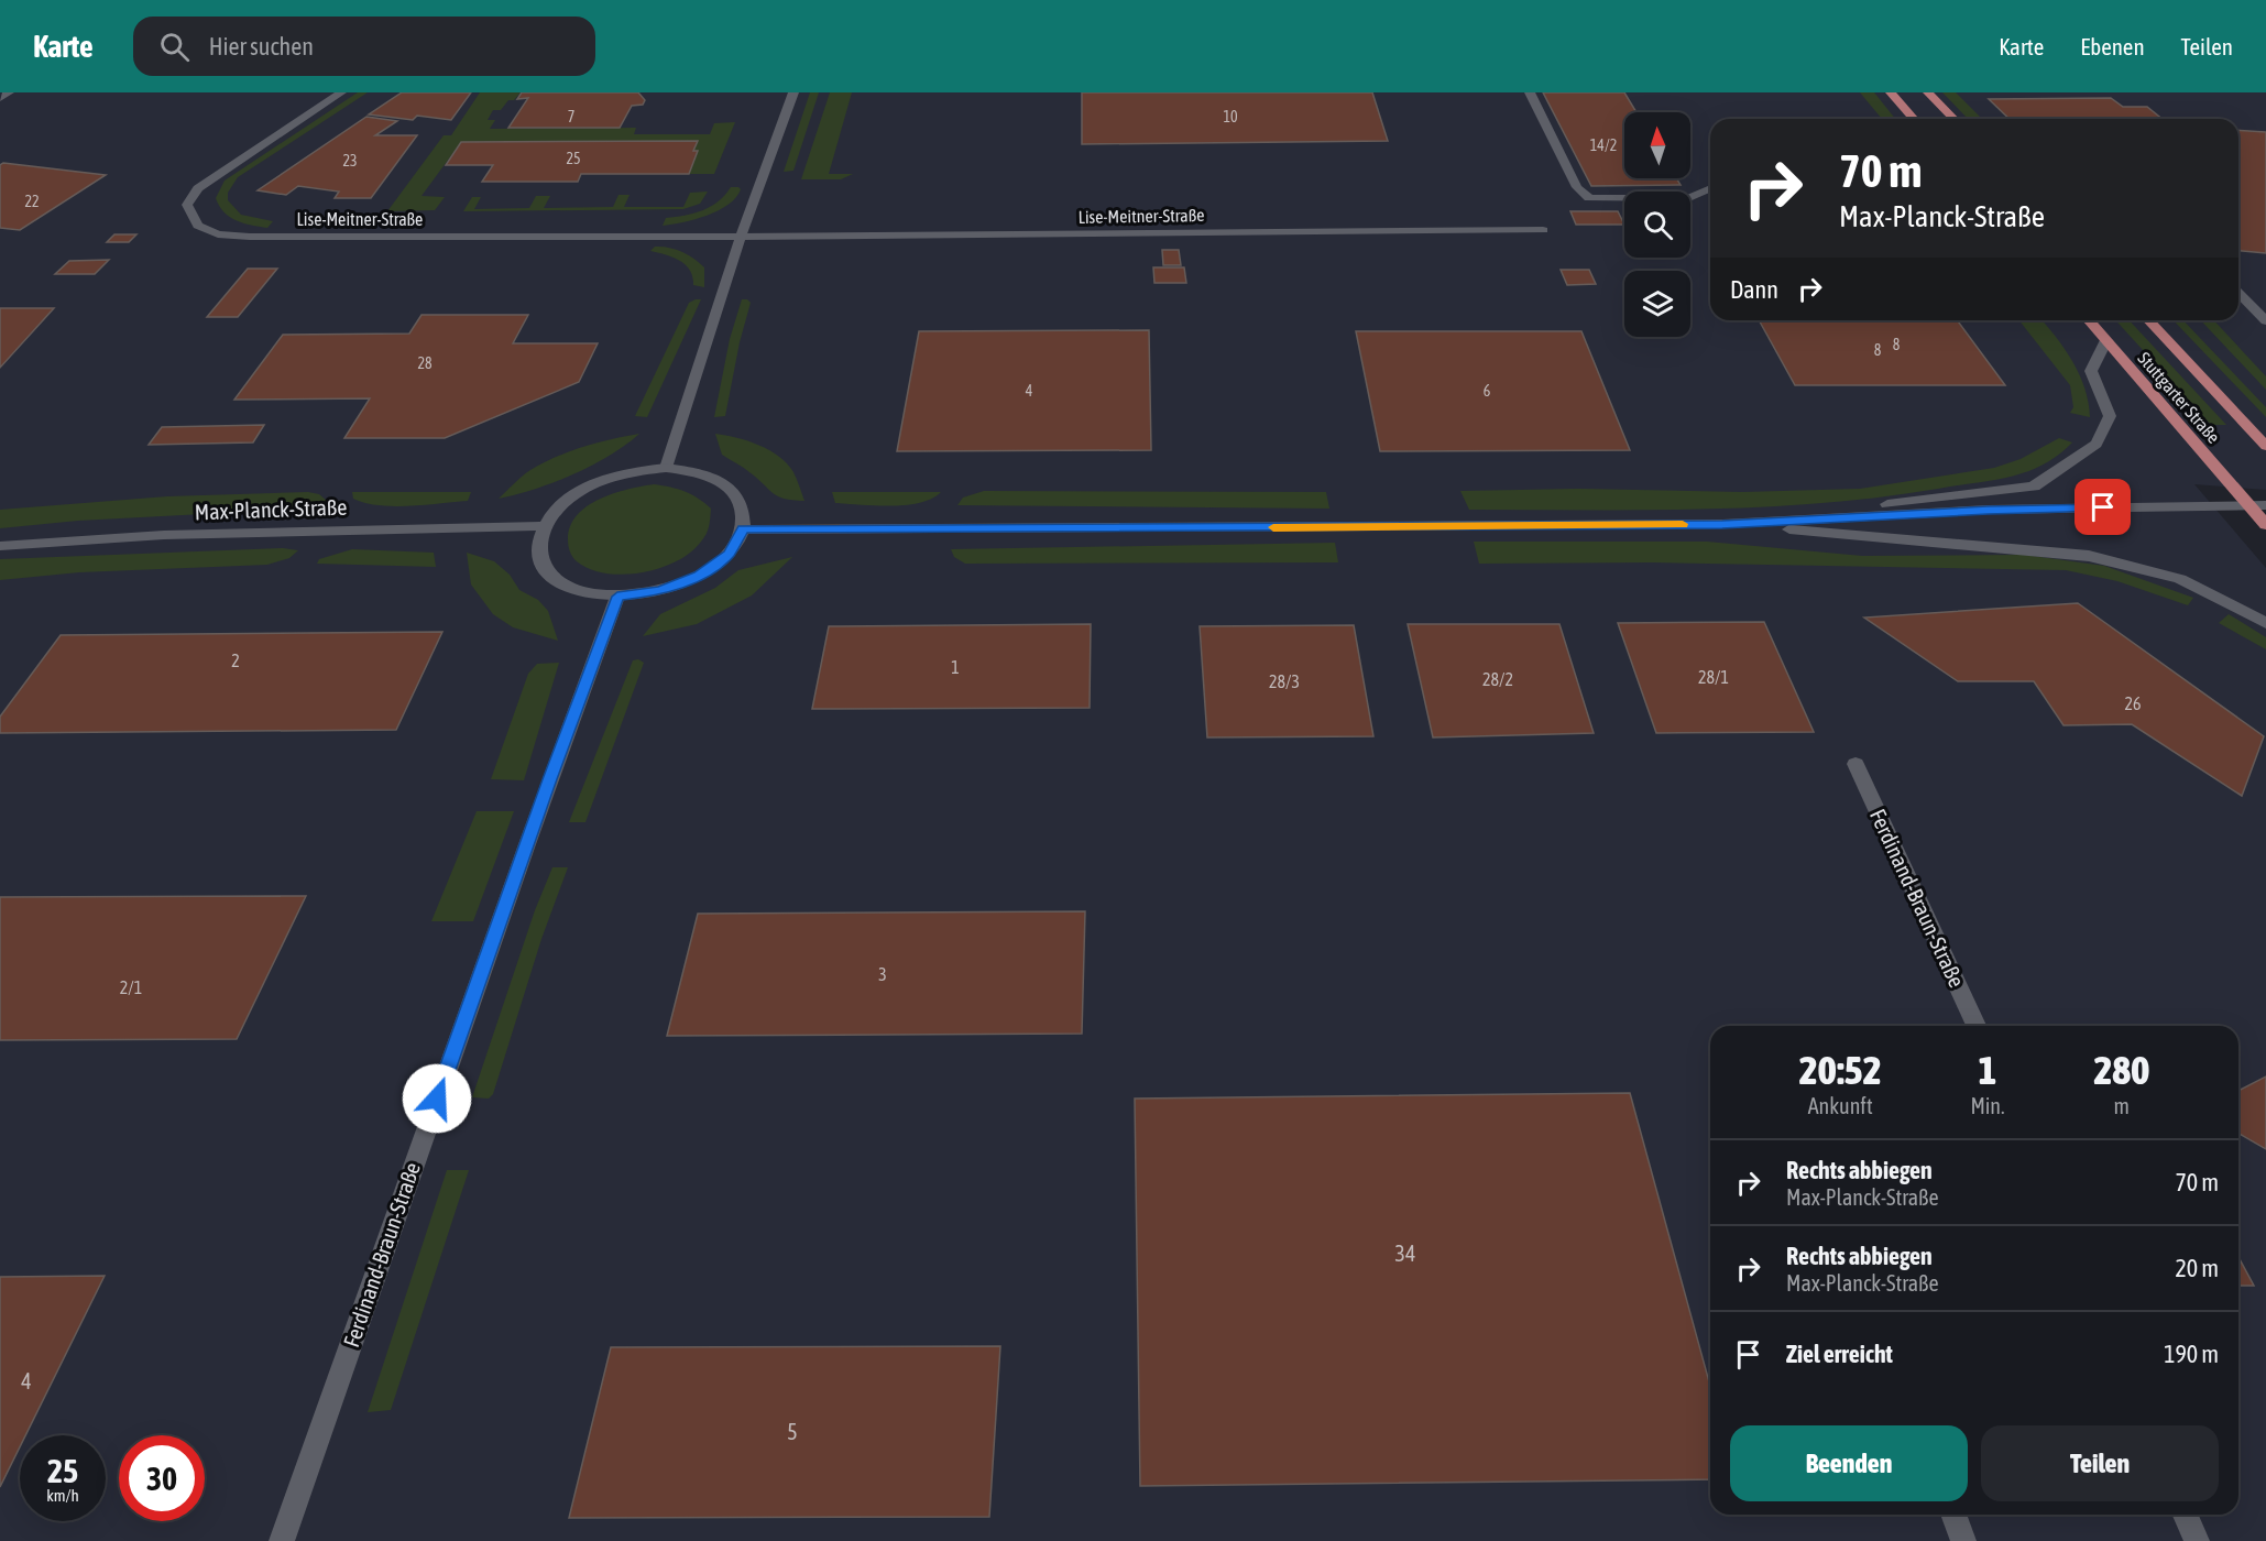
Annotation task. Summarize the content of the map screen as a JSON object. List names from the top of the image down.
{
  "streets": {
    "main road": ["Stuttgarter Straße"],
    "street": ["Lise-Meitner-Straße", "Max-Planck-Straße", "Ferdinand-Braun-Straße"]
  },
  "crossings": [
    ["Max-Planck-Straße", "Ferdinand-Braun-Straße"]
  ],
  "house_numbers": [
    "7",
    "10",
    "14/2",
    "25",
    "23",
    "22",
    "8",
    "8",
    "28",
    "4",
    "6",
    "2",
    "1",
    "28/1",
    "28/2",
    "28/3",
    "26",
    "3",
    "2/1",
    "34",
    "4",
    "5"
  ],
  "north": "top",
  "page": {
    "header": "Karte",
    "search": "Hier suchen",
    "nav": ["Karte", "Ebenen", "Teilen"],
    "turn": ["70 m", "Max-Planck-Straße"],
    "then": "Dann",
    "eta": [
      "20:52",
      "Ankunft",
      "1",
      "Min.",
      "280",
      "m"
    ],
    "list": [
      {
        "name": "Rechts abbiegen",
        "note": "Max-Planck-Straße",
        "value": "70 m"
      },
      {
        "name": "Rechts abbiegen",
        "note": "Max-Planck-Straße",
        "value": "20 m"
      },
      {
        "name": "Ziel erreicht",
        "value": "190 m"
      }
    ],
    "buttons": ["Beenden", "Teilen"],
    "speed": "25 km/h",
    "limit": "30"
  }
}
